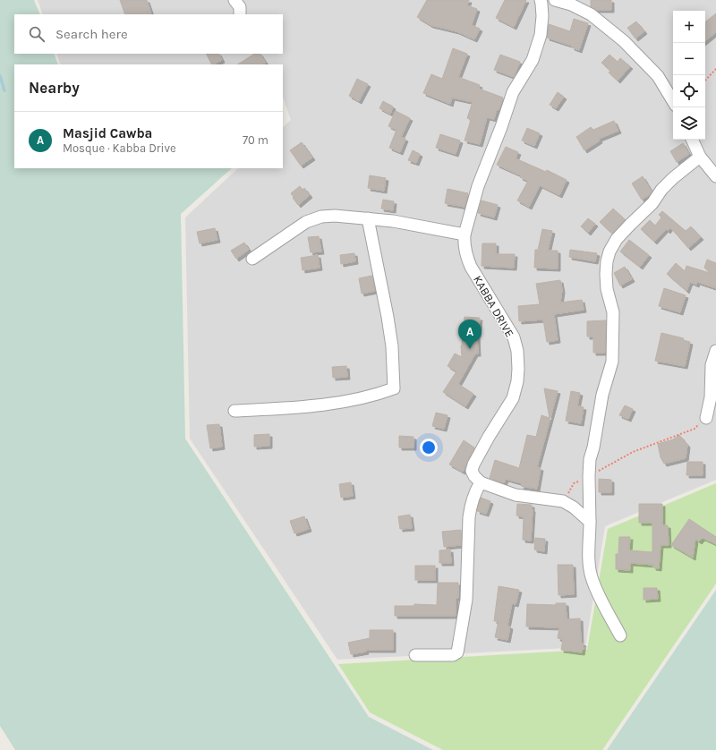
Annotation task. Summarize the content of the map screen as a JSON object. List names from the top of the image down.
{
  "streets": {
    "street": ["KABBA DRIVE"]
  },
  "page": {
    "map_buttons": ["+", "−"],
    "search": "Search here",
    "heading": "Nearby",
    "list": [
      {
        "mark": "A",
        "name": "Masjid Cawba",
        "note": "Mosque · Kabba Drive",
        "value": "70 m"
      }
    ],
    "pins": "A"
  }
}
